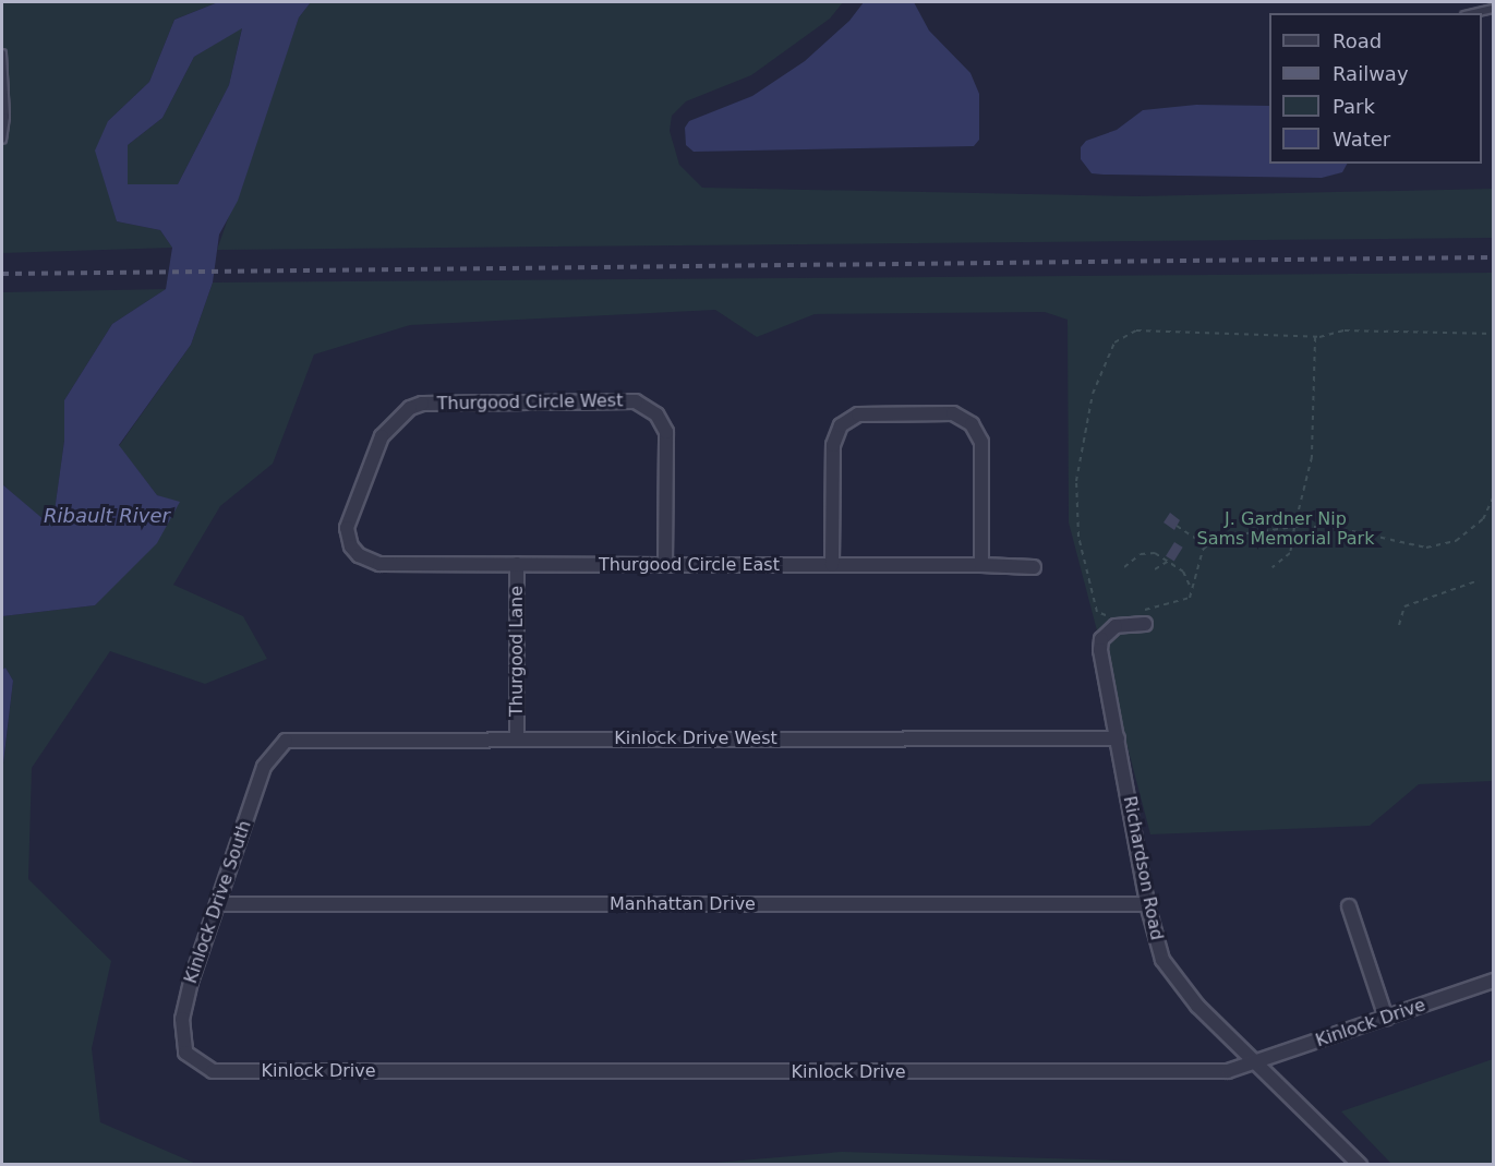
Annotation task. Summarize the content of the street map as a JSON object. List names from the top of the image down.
{
  "streets": {
    "street": [
      "Thurgood Circle West",
      "Thurgood Circle East",
      "Thurgood Lane",
      "Kinlock Drive West",
      "Richardson Road",
      "Kinlock Drive South",
      "Manhattan Drive",
      "Kinlock Drive"
    ]
  },
  "crossings": [
    ["Thurgood Circle West", "Thurgood Circle East"],
    ["Thurgood Circle East", "Thurgood Lane"],
    ["Thurgood Lane", "Kinlock Drive West"],
    ["Kinlock Drive West", "Richardson Road"],
    ["Kinlock Drive West", "Kinlock Drive South"],
    ["Richardson Road", "Manhattan Drive"],
    ["Richardson Road", "Kinlock Drive"],
    ["Kinlock Drive South", "Manhattan Drive"],
    ["Kinlock Drive South", "Kinlock Drive"]
  ],
  "water": ["Ribault River"],
  "parks": ["J. Gardner Nip Sams Memorial Park"],
  "legend": [
    "Road",
    "Railway",
    "Park",
    "Water"
  ]
}
